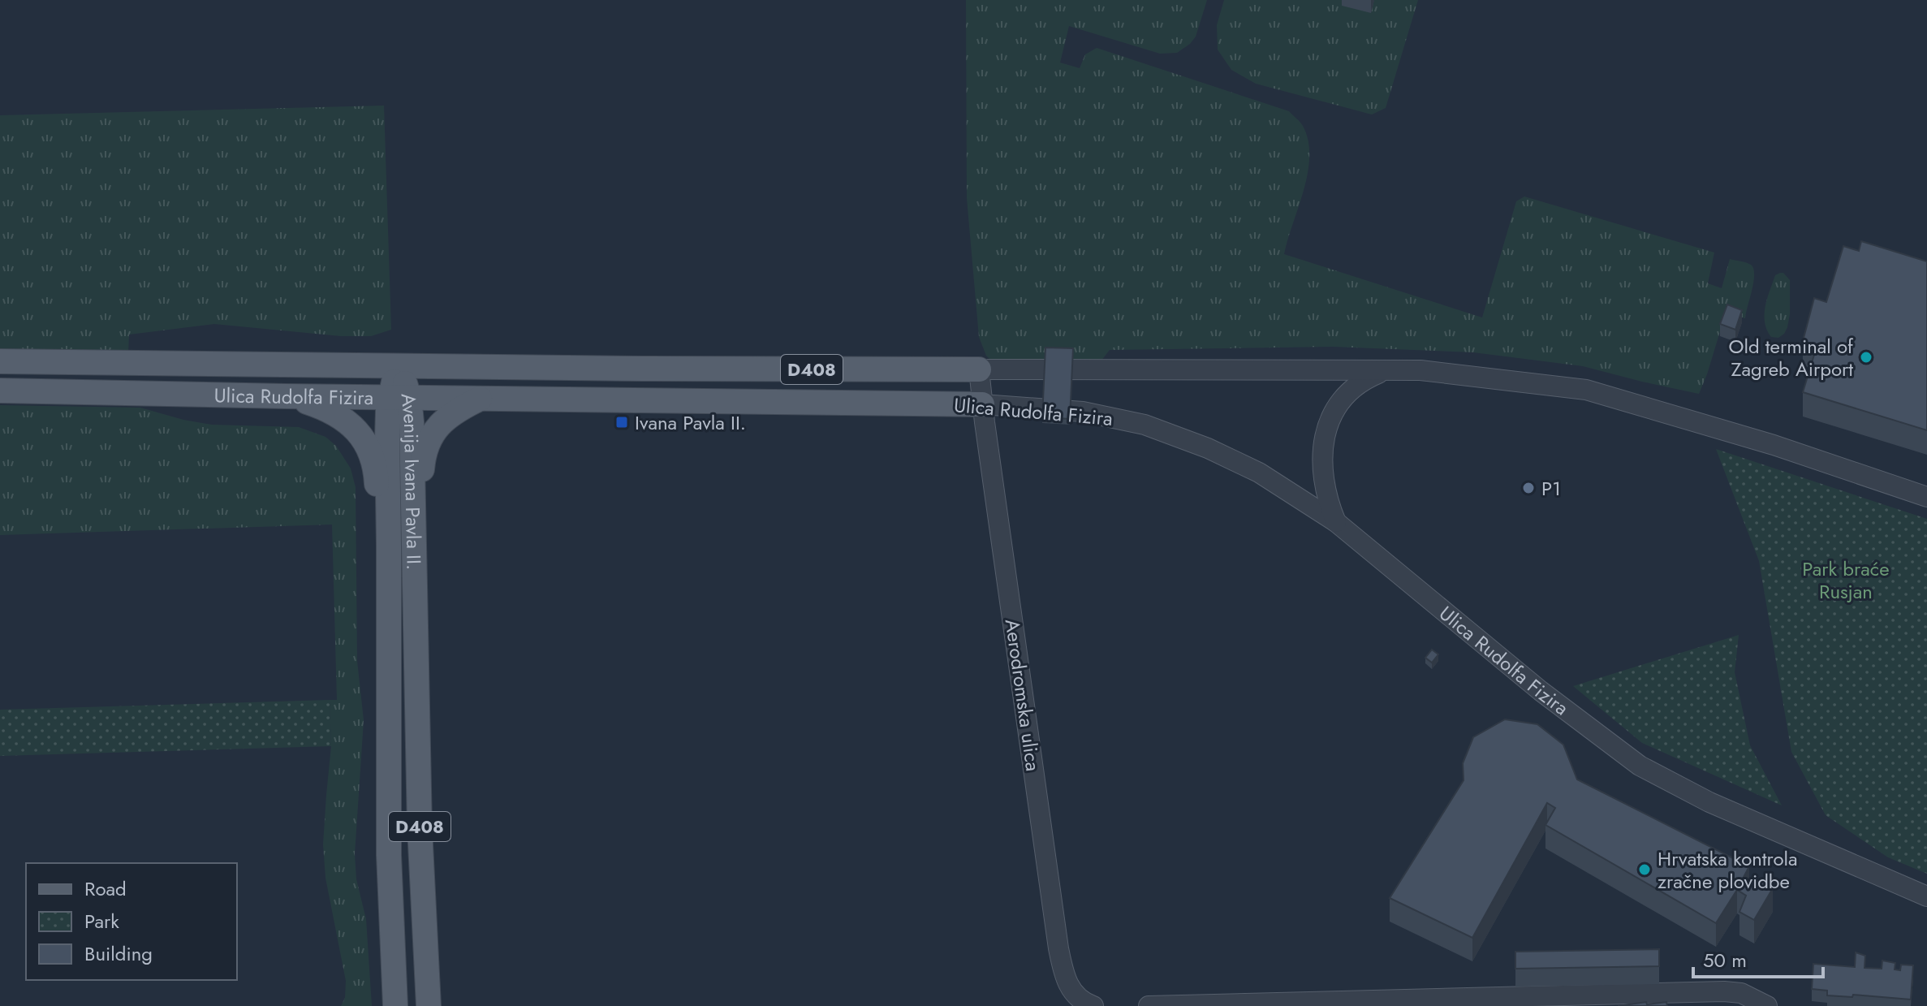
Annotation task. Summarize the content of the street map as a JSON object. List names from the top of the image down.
{
  "streets": {
    "main road": ["D408", "Ulica Rudolfa Fizira", "Avenija Ivana Pavla II."],
    "street": ["Aerodromska ulica"]
  },
  "crossings": [
    ["Ulica Rudolfa Fizira", "Avenija Ivana Pavla II."],
    ["Ulica Rudolfa Fizira", "Aerodromska ulica"]
  ],
  "parks": ["Park braće Rusjan"],
  "places": {
    "other": ["Old terminal of Zagreb Airport", "P1", "Hrvatska kontrola zračne plovidbe"],
    "transit": ["Ivana Pavla II."]
  },
  "legend": ["Road", "Park", "Building"],
  "scale_bar": "50 m"
}
